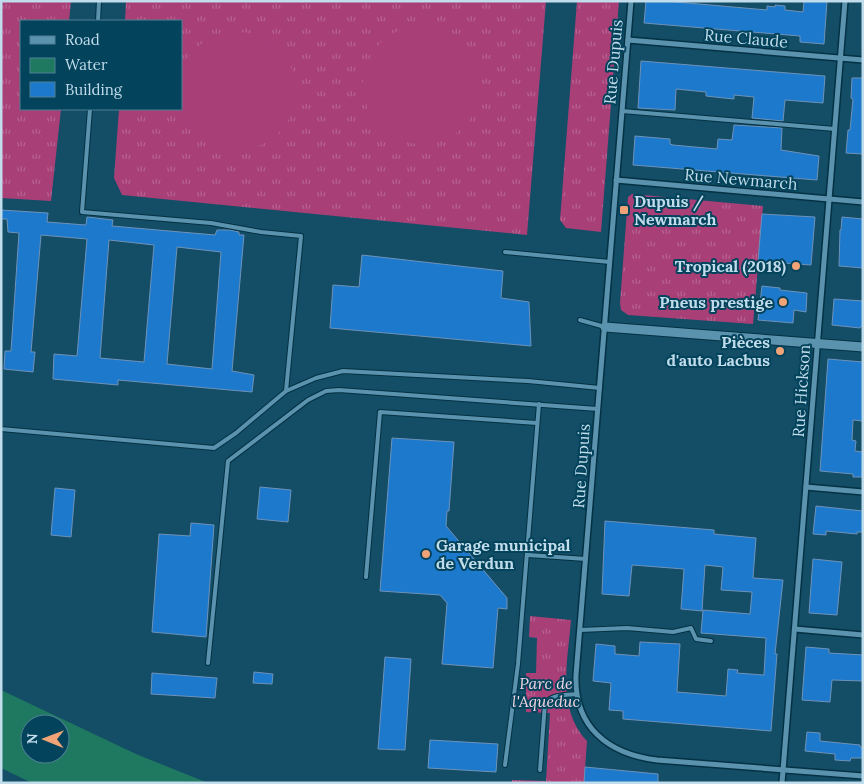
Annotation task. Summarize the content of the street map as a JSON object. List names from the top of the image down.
{
  "streets": {
    "street": [
      "Rue Claude",
      "Rue Dupuis",
      "Rue Newmarch",
      "Rue Hickson"
    ]
  },
  "crossings": [
    ["Rue Claude", "Rue Dupuis"],
    ["Rue Claude", "Rue Hickson"],
    ["Rue Dupuis", "Rue Newmarch"],
    ["Rue Dupuis", "Rue Hickson"],
    ["Rue Newmarch", "Rue Hickson"]
  ],
  "parks": ["Parc de l'Aqueduc"],
  "places": {
    "transit": ["Dupuis / Newmarch"],
    "other": [
      "Tropical (2018)",
      "Pneus prestige",
      "Pièces d'auto Lacbus",
      "Garage municipal de Verdun"
    ]
  },
  "legend": ["Road", "Water", "Building"],
  "north": "left"
}
